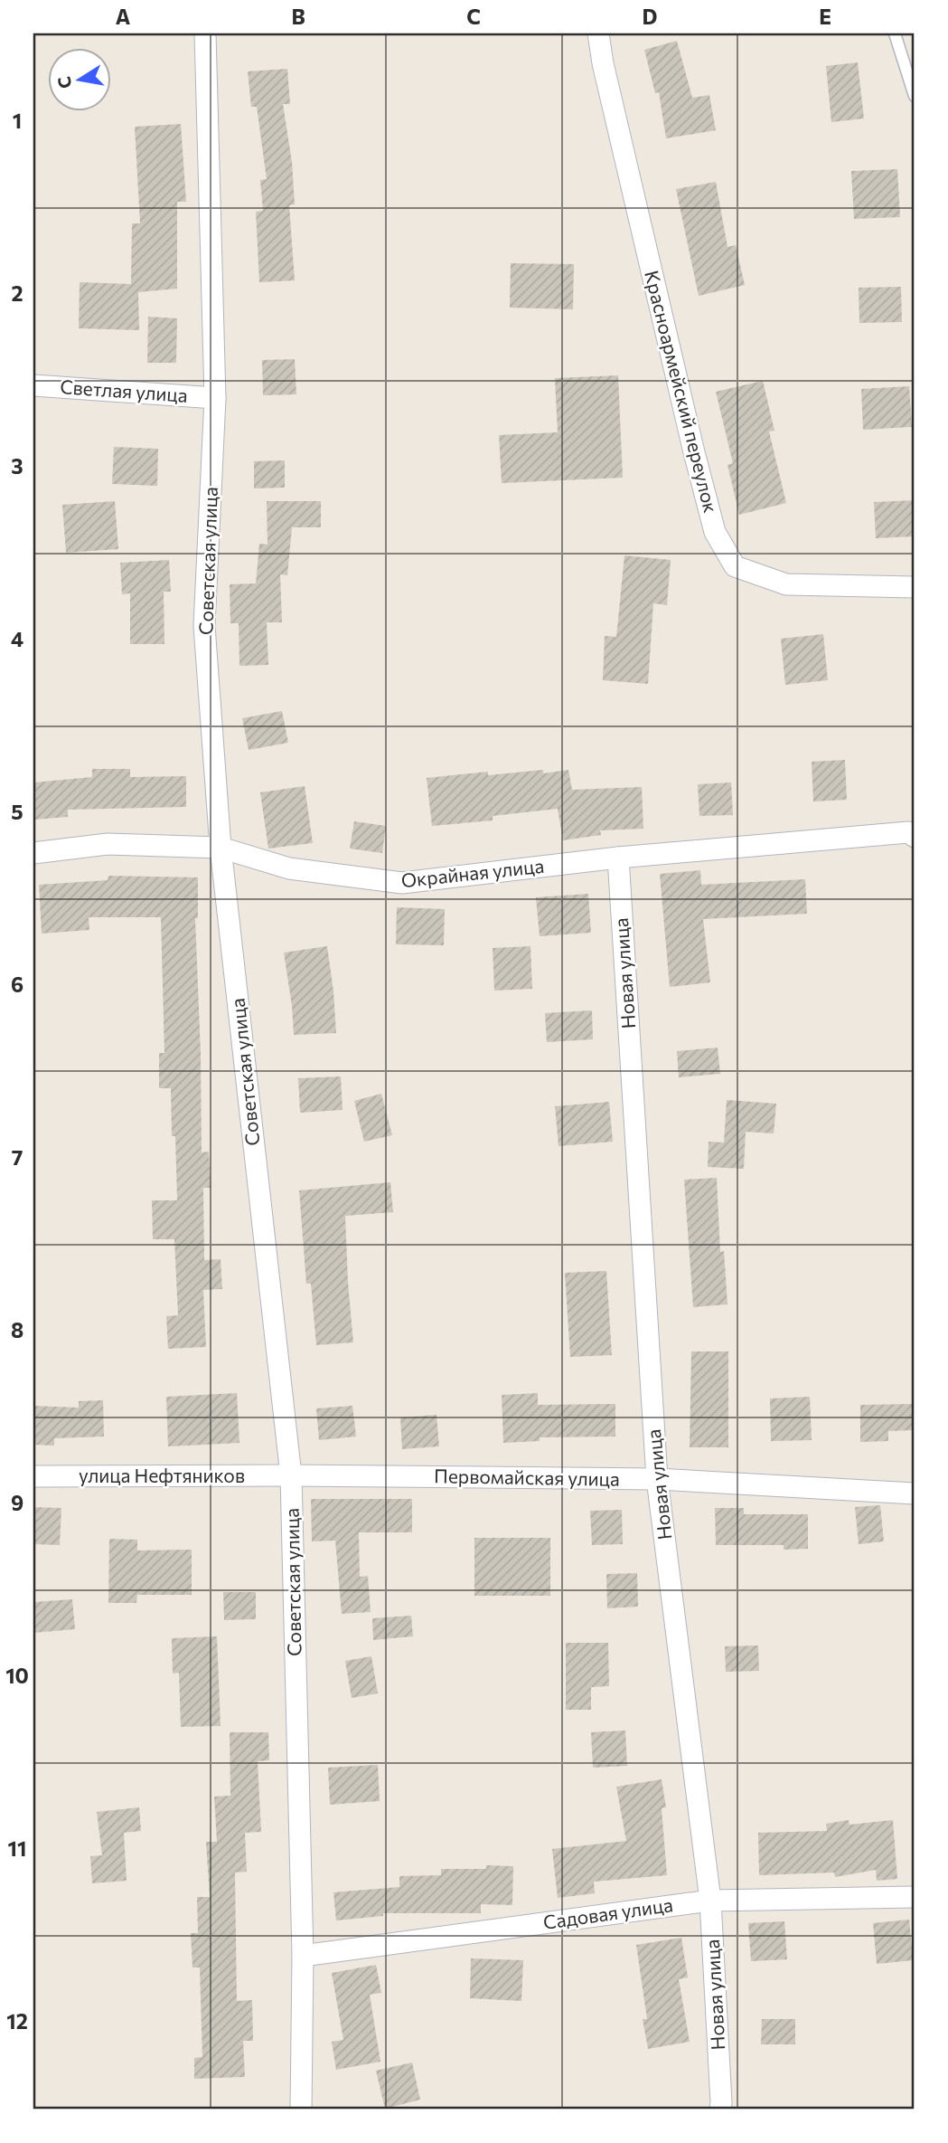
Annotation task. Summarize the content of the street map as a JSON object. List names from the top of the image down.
{
  "streets": {
    "street": [
      "Светлая улица",
      "Красноармейский переулок",
      "Советская улица",
      "Окрайная улица",
      "Новая улица",
      "улица Нефтяников",
      "Первомайская улица",
      "Садовая улица"
    ]
  },
  "crossings": [
    ["Светлая улица", "Советская улица"],
    ["Советская улица", "Окрайная улица"],
    ["Советская улица", "улица Нефтяников"],
    ["Советская улица", "Первомайская улица"],
    ["Советская улица", "Садовая улица"],
    ["Окрайная улица", "Новая улица"],
    ["Новая улица", "Первомайская улица"],
    ["Новая улица", "Садовая улица"],
    ["улица Нефтяников", "Первомайская улица"]
  ],
  "north": "left",
  "grid": {
    "columns": [
      "A",
      "B",
      "C",
      "D",
      "E"
    ],
    "rows": [
      "1",
      "2",
      "3",
      "4",
      "5",
      "6",
      "7",
      "8",
      "9",
      "10",
      "11",
      "12"
    ]
  }
}
